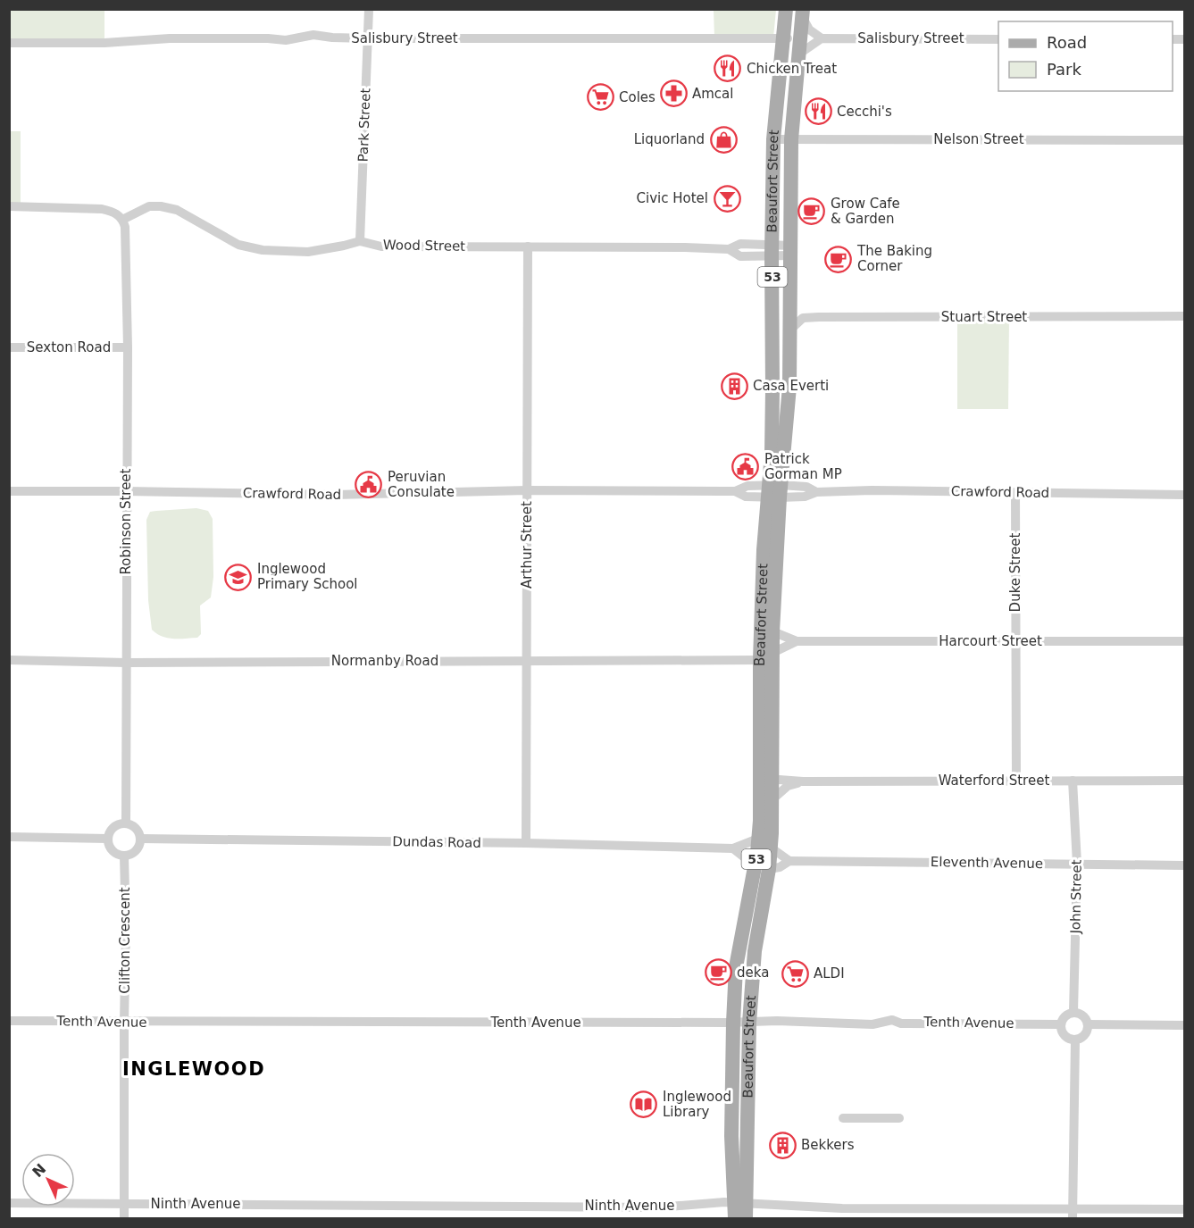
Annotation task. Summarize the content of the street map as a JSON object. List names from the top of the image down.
{
  "streets": {
    "main road": ["Beaufort Street", "53"],
    "street": [
      "Salisbury Street",
      "Park Street",
      "Nelson Street",
      "Wood Street",
      "Stuart Street",
      "Sexton Road",
      "Crawford Road",
      "Robinson Street",
      "Arthur Street",
      "Duke Street",
      "Harcourt Street",
      "Normanby Road",
      "Waterford Street",
      "Dundas Road",
      "Eleventh Avenue",
      "John Street",
      "Clifton Crescent",
      "Tenth Avenue",
      "Ninth Avenue"
    ]
  },
  "crossings": [
    ["Salisbury Street", "Park Street"],
    ["Salisbury Street", "Beaufort Street"],
    ["Park Street", "Wood Street"],
    ["Nelson Street", "Beaufort Street"],
    ["Beaufort Street", "Wood Street"],
    ["Beaufort Street", "Stuart Street"],
    ["Beaufort Street", "Crawford Road"],
    ["Beaufort Street", "Harcourt Street"],
    ["Beaufort Street", "Normanby Road"],
    ["Beaufort Street", "Waterford Street"],
    ["Beaufort Street", "Dundas Road"],
    ["Beaufort Street", "Eleventh Avenue"],
    ["Beaufort Street", "Tenth Avenue"],
    ["Beaufort Street", "Ninth Avenue"],
    ["Wood Street", "Robinson Street"],
    ["Wood Street", "Arthur Street"],
    ["Sexton Road", "Robinson Street"],
    ["Crawford Road", "Robinson Street"],
    ["Crawford Road", "Arthur Street"],
    ["Crawford Road", "Duke Street"],
    ["Robinson Street", "Normanby Road"],
    ["Robinson Street", "Dundas Road"],
    ["Robinson Street", "Clifton Crescent"],
    ["Arthur Street", "Normanby Road"],
    ["Arthur Street", "Dundas Road"],
    ["Duke Street", "Harcourt Street"],
    ["Duke Street", "Waterford Street"],
    ["Harcourt Street", "Normanby Road"],
    ["Waterford Street", "John Street"],
    ["Dundas Road", "Clifton Crescent"],
    ["Eleventh Avenue", "John Street"],
    ["John Street", "Tenth Avenue"],
    ["Clifton Crescent", "Tenth Avenue"],
    ["Clifton Crescent", "Ninth Avenue"]
  ],
  "districts": ["INGLEWOOD"],
  "places": {
    "restaurant": ["Chicken Treat", "Cecchi's"],
    "pharmacy": ["Amcal"],
    "supermarket": ["Coles", "ALDI"],
    "shop": ["Liquorland"],
    "bar": ["Civic Hotel"],
    "cafe": ["Grow Cafe & Garden", "The Baking Corner", "deka"],
    "building": ["Casa Everti", "Bekkers"],
    "public building": ["Patrick Gorman MP", "Peruvian Consulate"],
    "school or university": ["Inglewood Primary School"],
    "library": ["Inglewood Library"]
  },
  "legend": ["Road", "Park"],
  "north": "top left"
}
